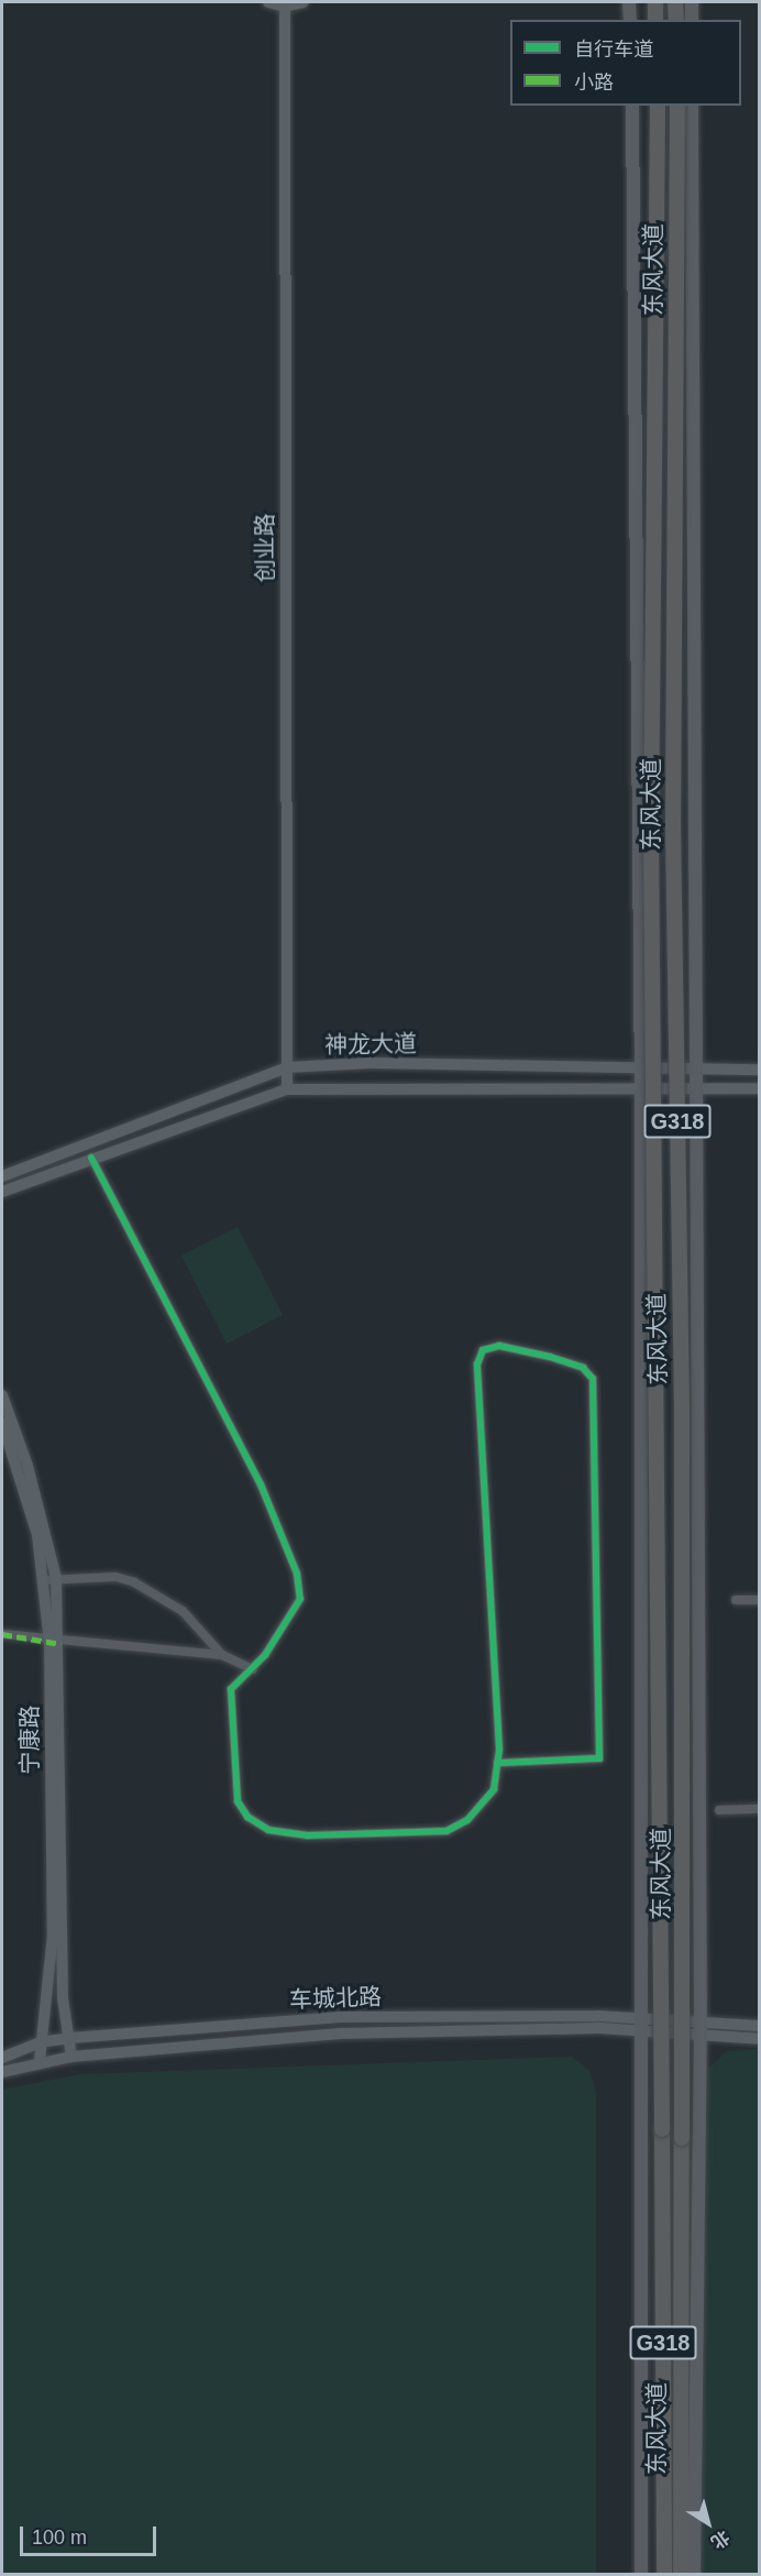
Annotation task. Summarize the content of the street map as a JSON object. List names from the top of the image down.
{
  "streets": {
    "highway": ["东风大道", "G318"],
    "main road": [
      "创业路",
      "神龙大道",
      "宁康路",
      "车城北路"
    ]
  },
  "crossings": [
    ["创业路", "神龙大道"],
    ["宁康路", "车城北路"]
  ],
  "legend": ["自行车道", "小路"],
  "scale_bar": "100 m",
  "north": "bottom right"
}
